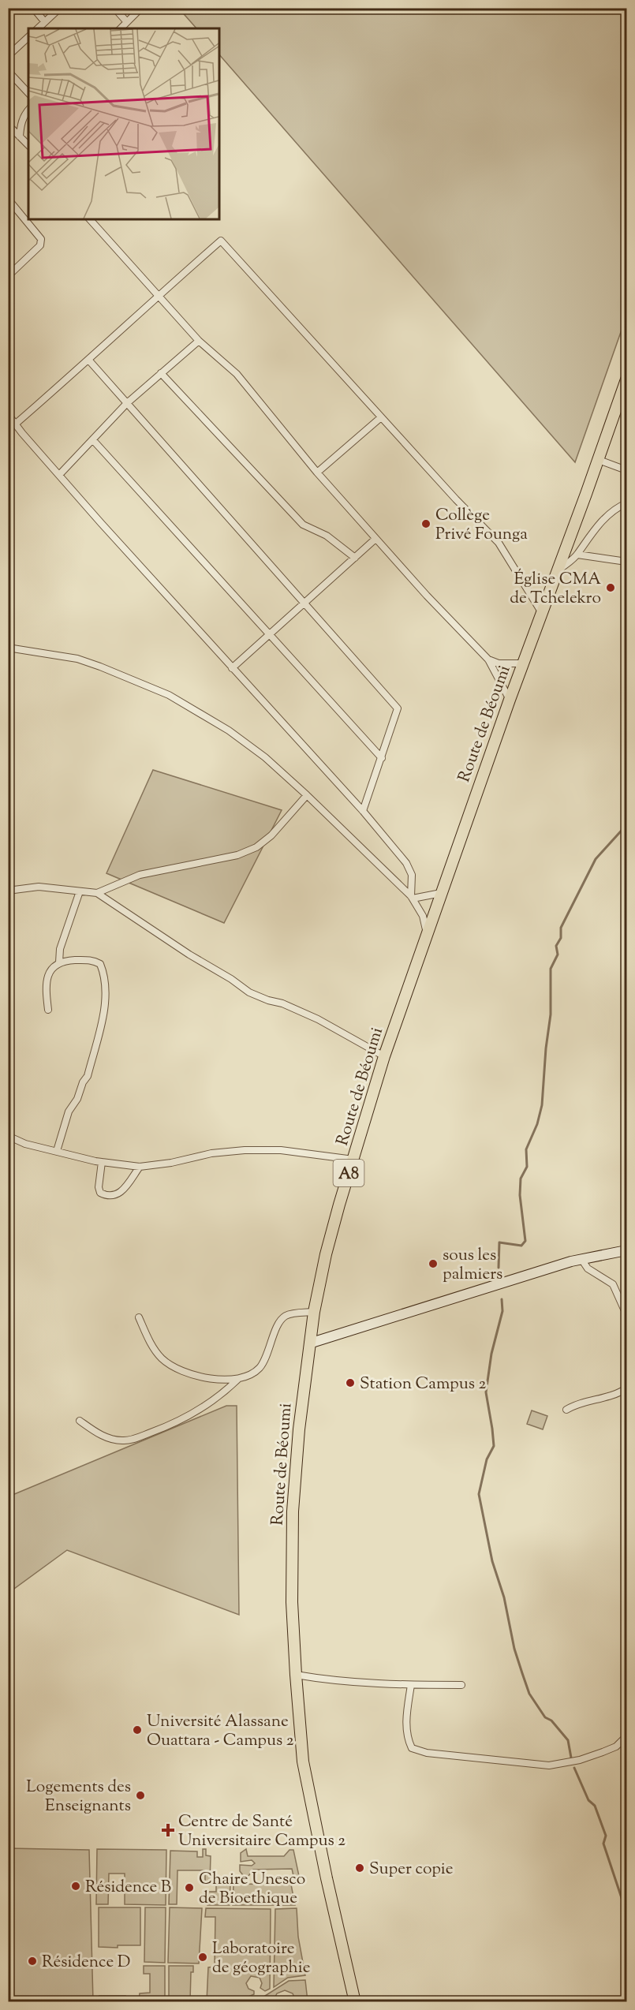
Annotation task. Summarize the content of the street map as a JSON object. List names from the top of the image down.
{
  "streets": {
    "main road": ["Route de Béoumi", "A8"]
  },
  "places": {
    "other": [
      "Collège Privé Founga",
      "Église CMA de Tchelekro",
      "sous les palmiers",
      "Station Campus 2",
      "Université Alassane Ouattara - Campus 2",
      "Logements des Enseignants",
      "Super copie",
      "Résidence B",
      "Chaire Unesco de Bioethique",
      "Laboratoire de géographie",
      "Résidence D"
    ],
    "health": ["Centre de Santé Universitaire Campus 2"]
  }
}
